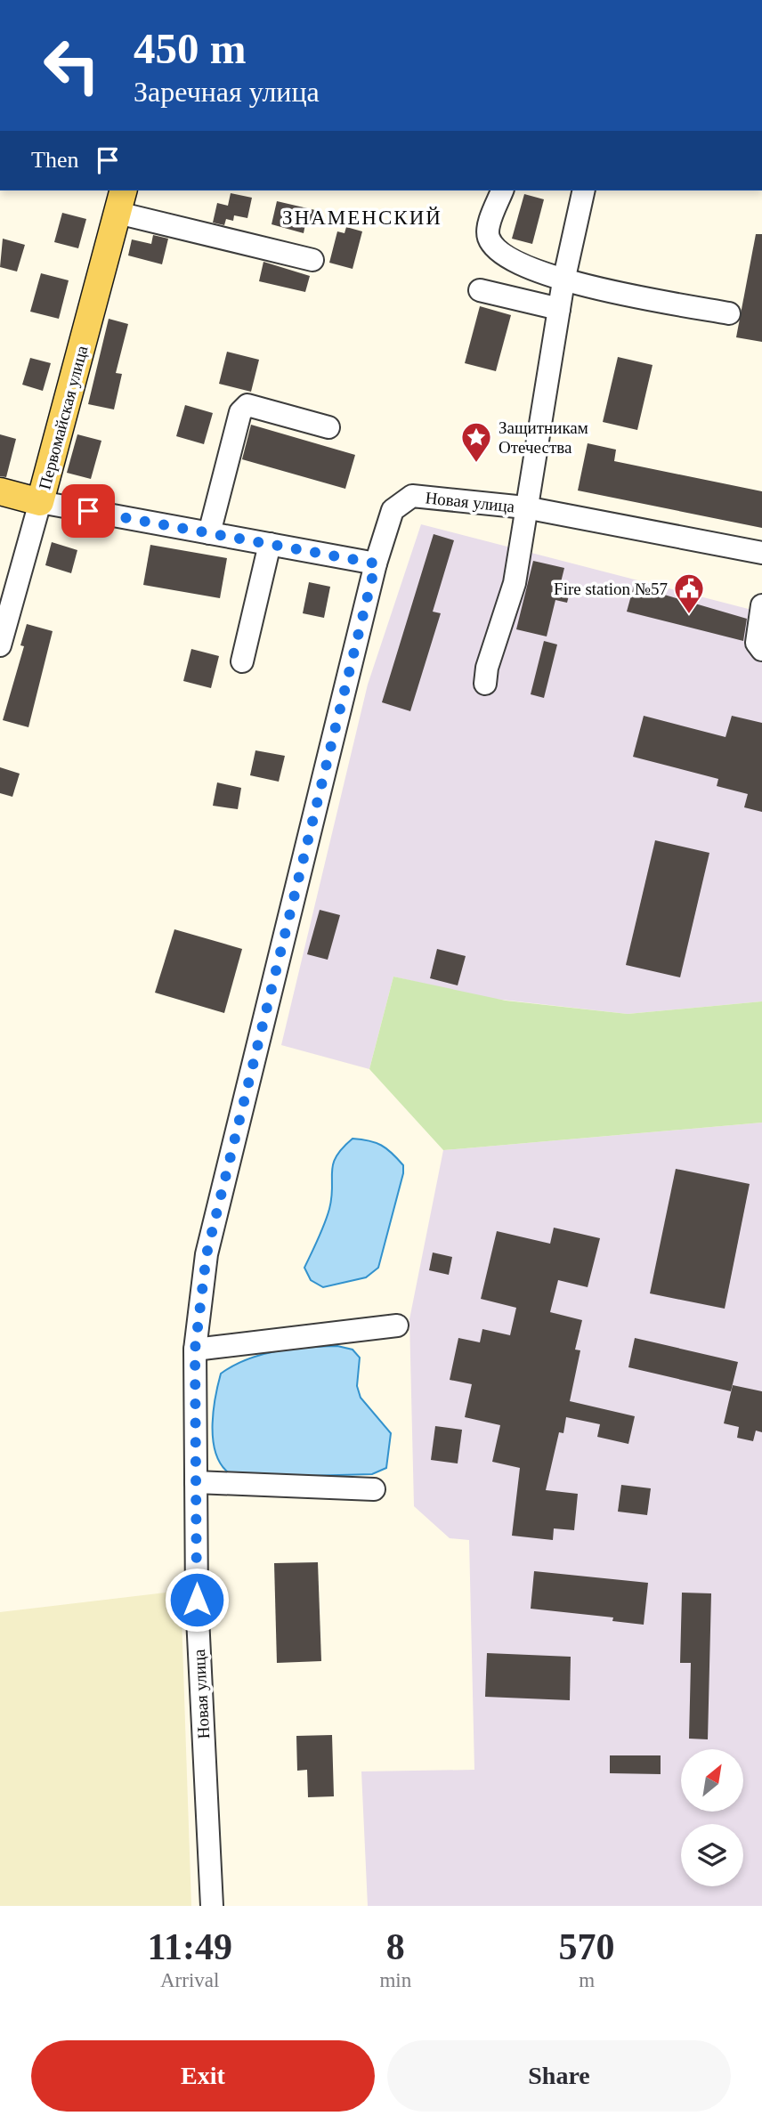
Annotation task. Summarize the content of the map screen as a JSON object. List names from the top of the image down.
{
  "streets": {
    "main road": ["Первомайская улица"],
    "street": ["Новая улица"]
  },
  "districts": ["ЗНАМЕНСКИЙ"],
  "places": {
    "place": ["Защитникам Отечества"],
    "public building": ["Fire station №57"]
  },
  "north": "top right",
  "page": {
    "turn": ["450 m", "Заречная улица"],
    "then": "Then",
    "eta": [
      "11:49",
      "Arrival",
      "8",
      "min",
      "570",
      "m"
    ],
    "buttons": ["Exit", "Share"]
  }
}
